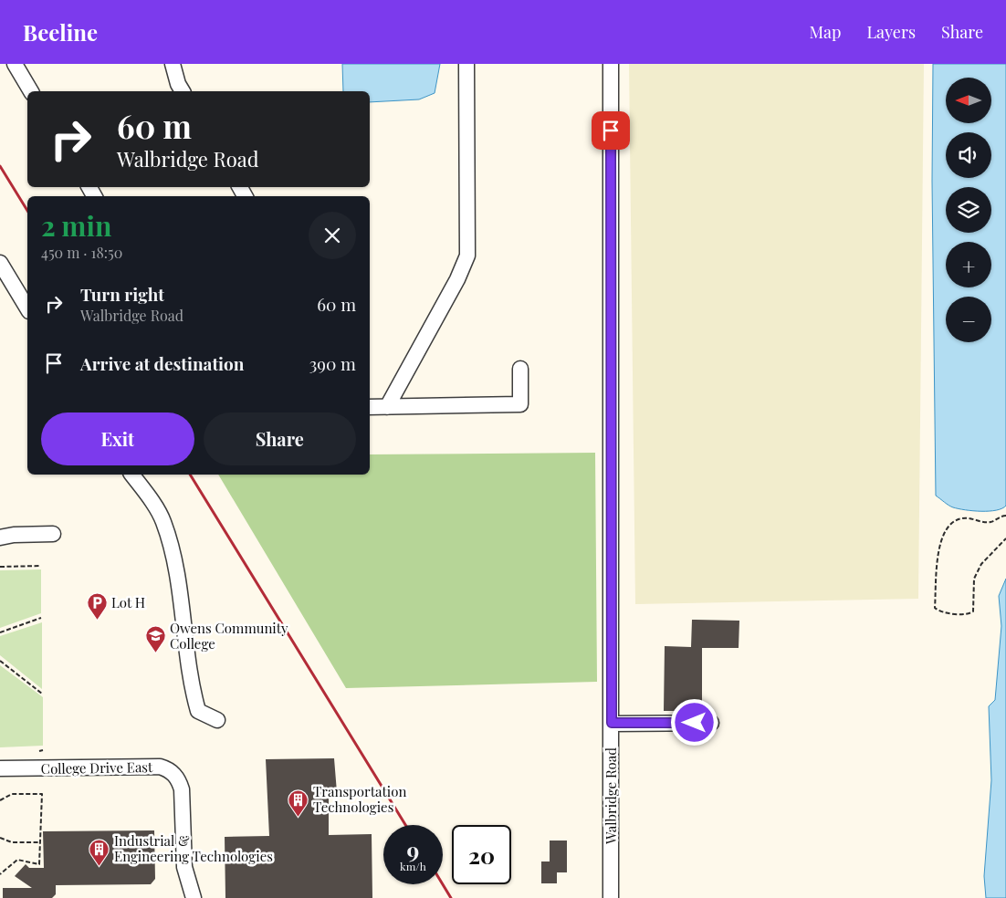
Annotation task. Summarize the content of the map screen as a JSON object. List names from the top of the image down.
{
  "streets": {
    "street": ["College Drive East", "Walbridge Road"]
  },
  "places": {
    "parking": ["Lot H"],
    "school or university": ["Owens Community College"],
    "building": ["Transportation Technologies", "Industrial & Engineering Technologies"]
  },
  "north": "left",
  "page": {
    "header": "Beeline",
    "nav": ["Map", "Layers", "Share"],
    "map_buttons": ["+", "−"],
    "turn": ["60 m", "Walbridge Road"],
    "heading": ["2 min", "450 m · 18:50"],
    "list": [
      {
        "name": "Turn right",
        "note": "Walbridge Road",
        "value": "60 m"
      },
      {
        "name": "Arrive at destination",
        "value": "390 m"
      }
    ],
    "buttons": ["Exit", "Share"],
    "speed": "9 km/h",
    "limit": "20"
  }
}
